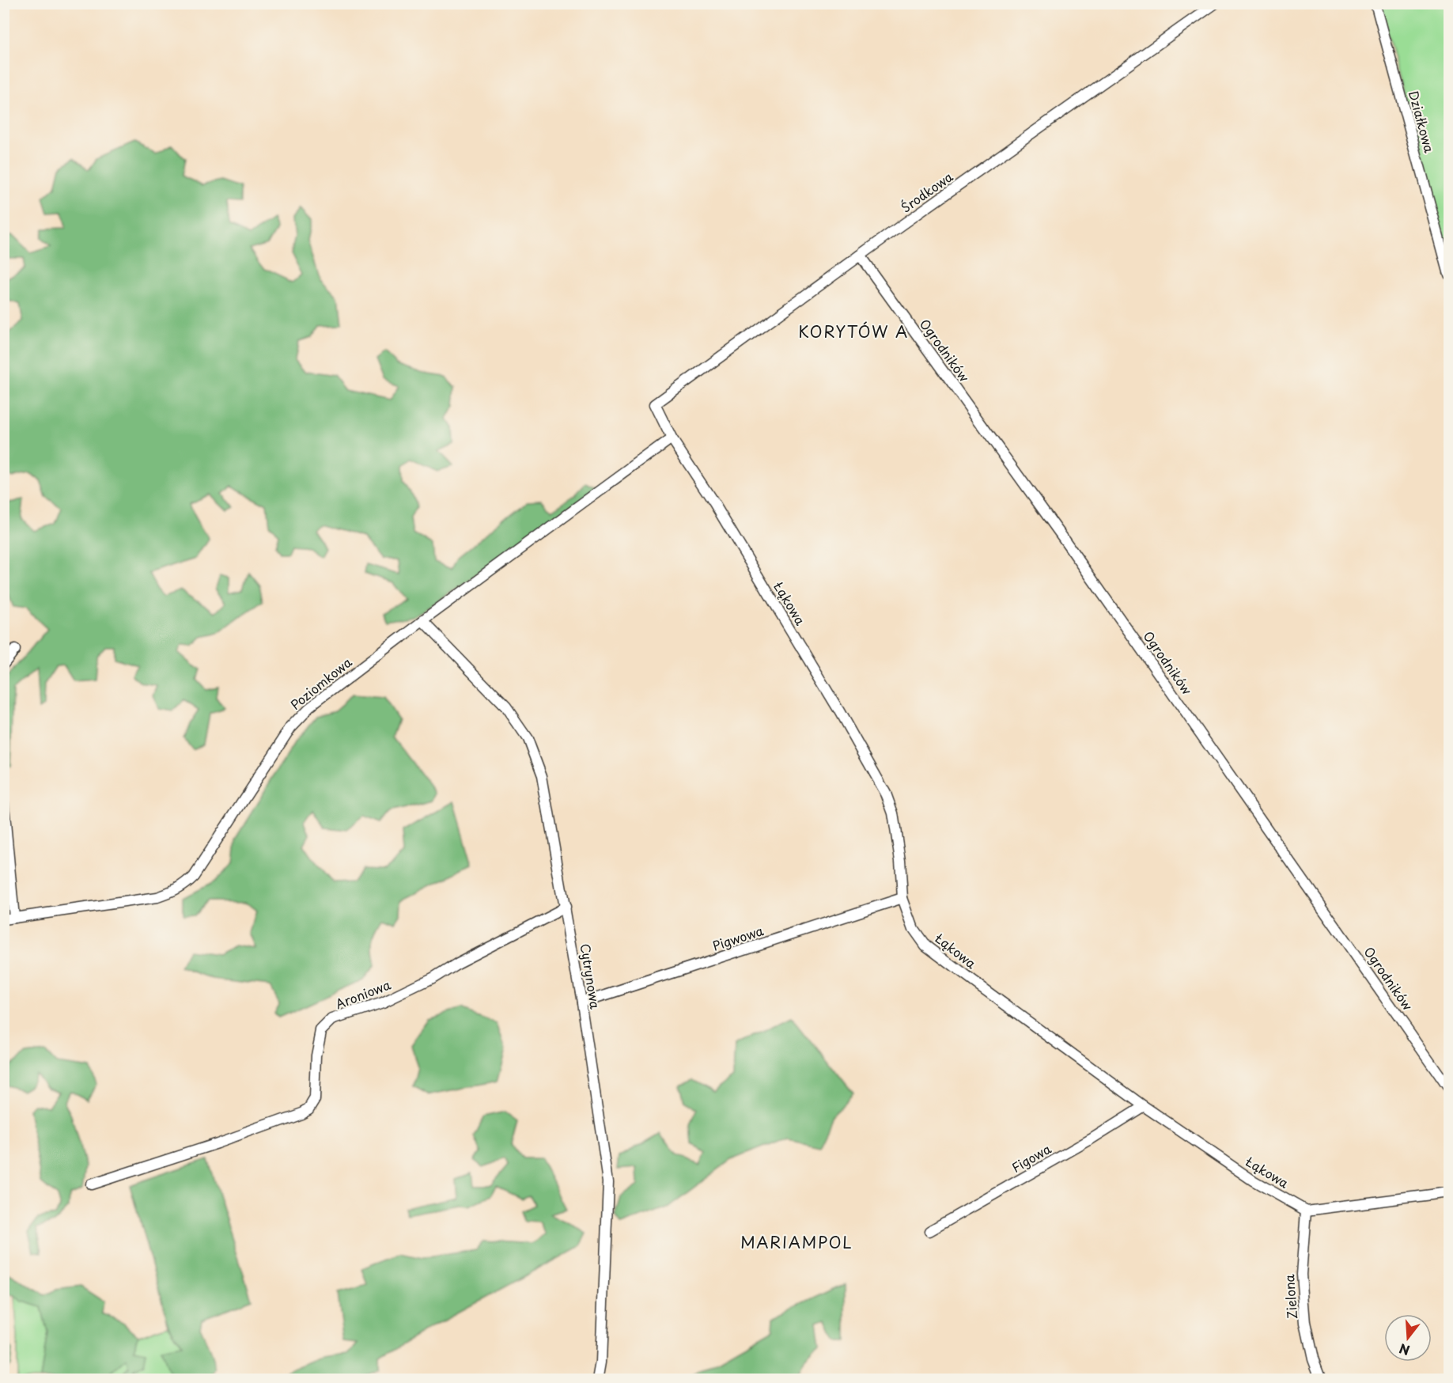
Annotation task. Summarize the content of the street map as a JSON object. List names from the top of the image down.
{
  "streets": {
    "street": [
      "Działkowa",
      "Środkowa",
      "Ogrodników",
      "Łąkowa",
      "Poziomkowa",
      "Pigwowa",
      "Cytrynowa",
      "Aroniowa",
      "Figowa",
      "Zielona"
    ]
  },
  "crossings": [
    ["Środkowa", "Ogrodników"],
    ["Środkowa", "Łąkowa"],
    ["Łąkowa", "Poziomkowa"],
    ["Łąkowa", "Pigwowa"],
    ["Łąkowa", "Figowa"],
    ["Łąkowa", "Zielona"],
    ["Poziomkowa", "Cytrynowa"],
    ["Pigwowa", "Cytrynowa"],
    ["Cytrynowa", "Aroniowa"]
  ],
  "districts": ["KORYTÓW A", "MARIAMPOL"],
  "north": "bottom"
}
